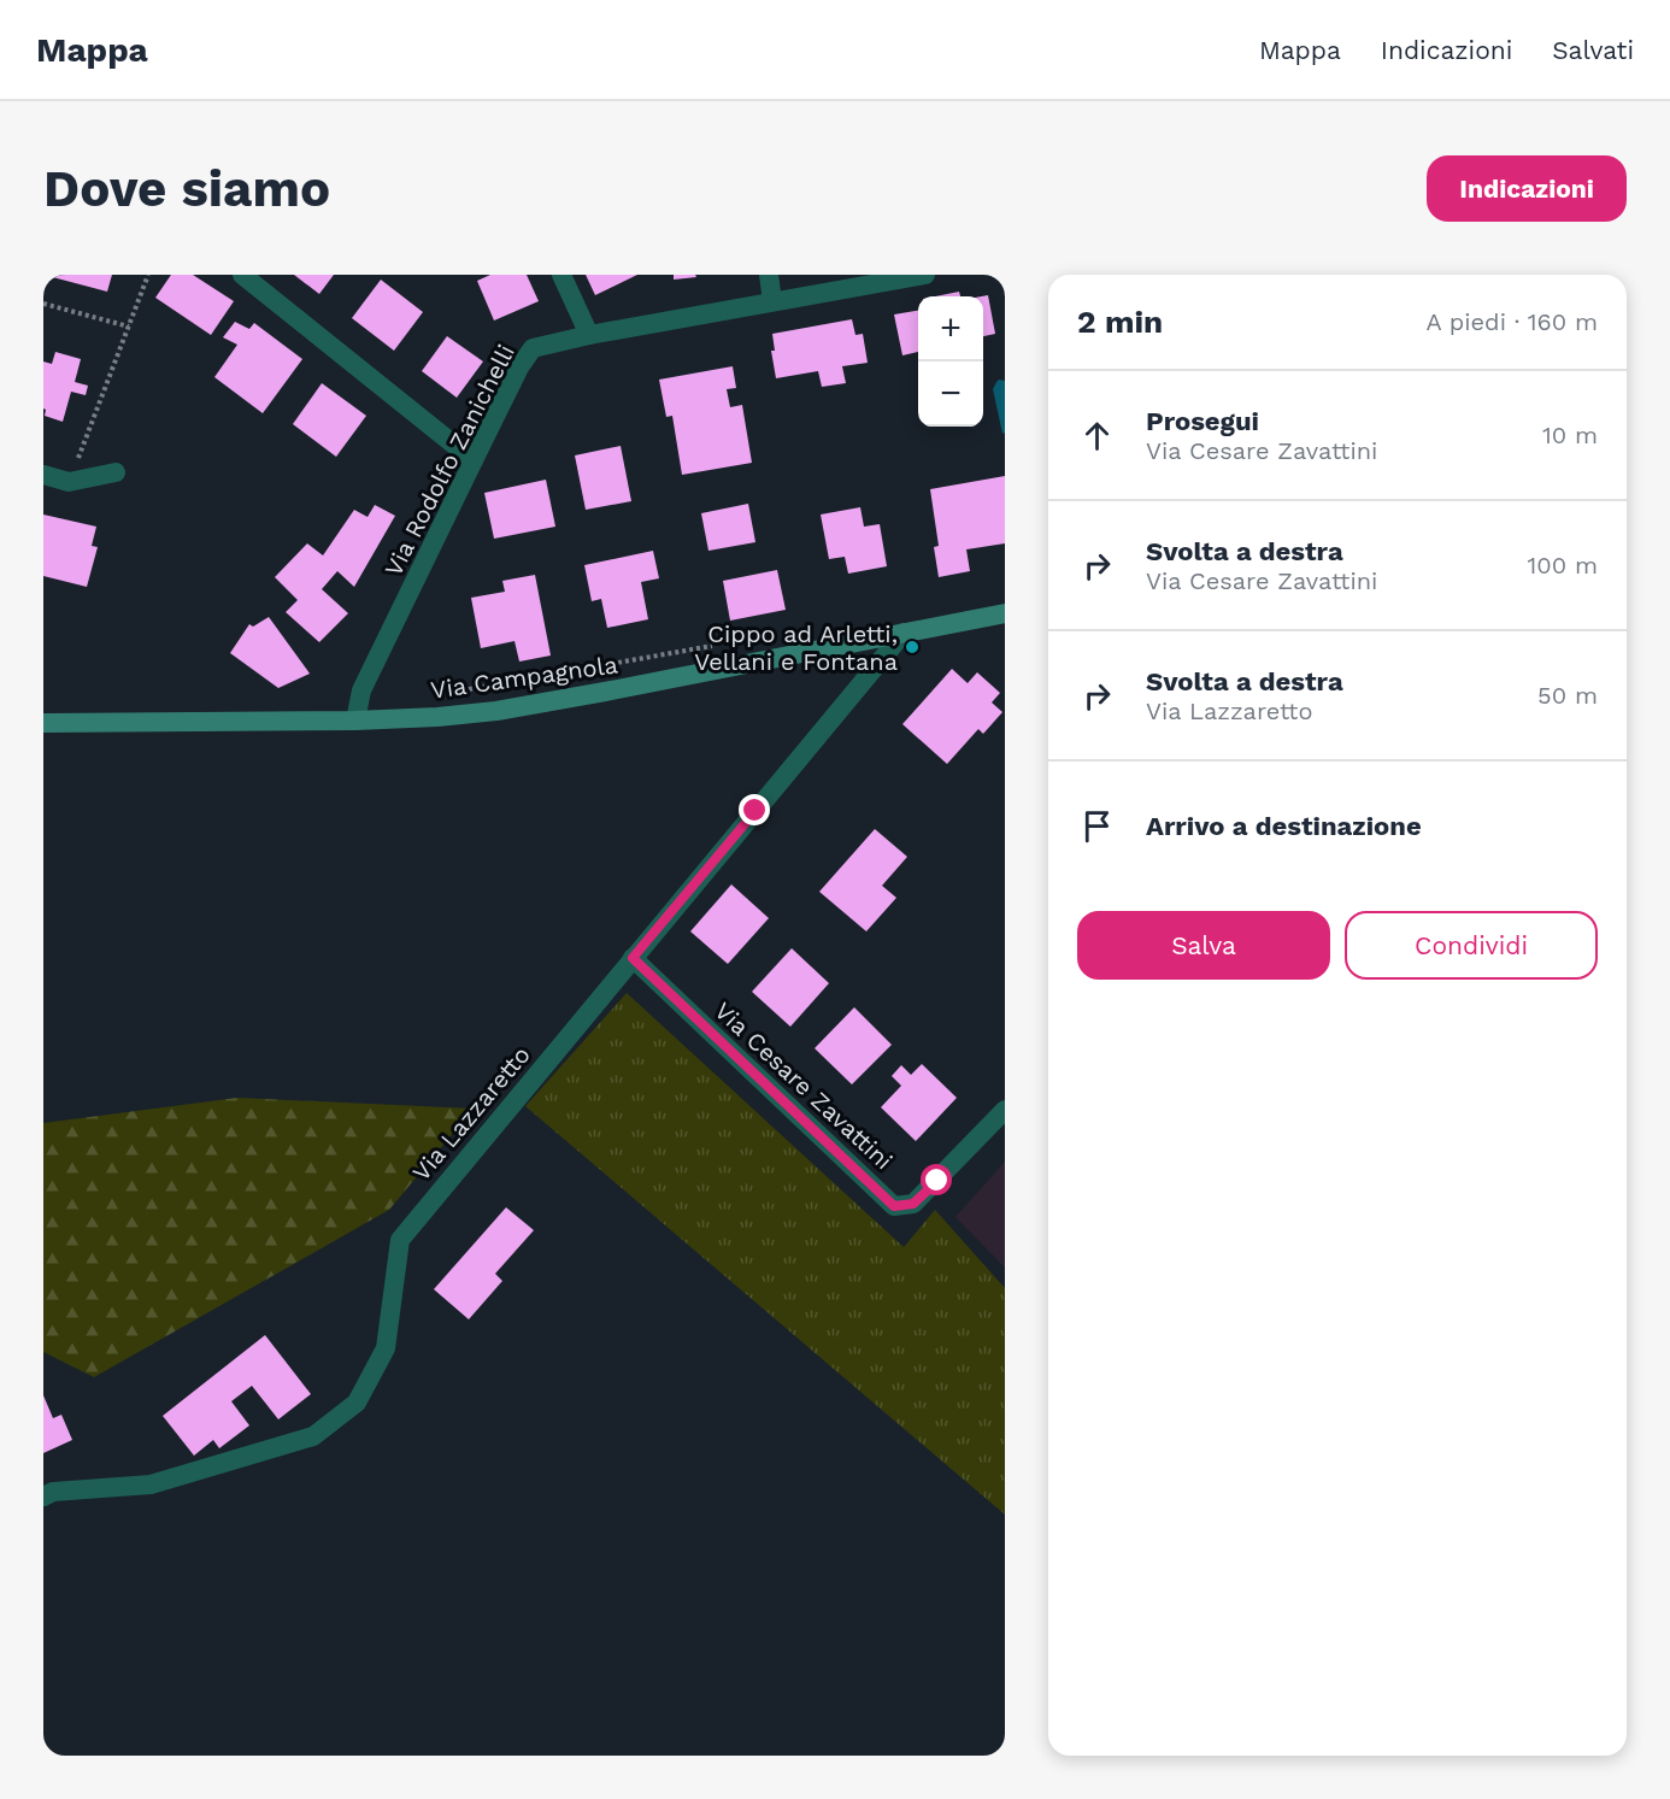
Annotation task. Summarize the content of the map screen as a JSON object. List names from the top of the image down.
{
  "streets": {
    "main road": ["Via Campagnola"],
    "street": ["Via Rodolfo Zanichelli", "Via Cesare Zavattini", "Via Lazzaretto"]
  },
  "crossings": [
    ["Via Rodolfo Zanichelli", "Via Campagnola"],
    ["Via Campagnola", "Via Lazzaretto"],
    ["Via Cesare Zavattini", "Via Lazzaretto"]
  ],
  "places": ["Cippo ad Arletti, Vellani e Fontana"],
  "page": {
    "header": "Mappa",
    "nav": ["Mappa", "Indicazioni", "Salvati"],
    "buttons": [
      "Indicazioni",
      ["Salva", "Condividi"]
    ],
    "title": "Dove siamo",
    "heading": ["2 min", "A piedi · 160 m"],
    "map_buttons": ["+", "−"],
    "list": [
      ["Prosegui", "Via Cesare Zavattini", "10 m"],
      ["Svolta a destra", "Via Cesare Zavattini", "100 m"],
      ["Svolta a destra", "Via Lazzaretto", "50 m"],
      "Arrivo a destinazione"
    ]
  }
}
